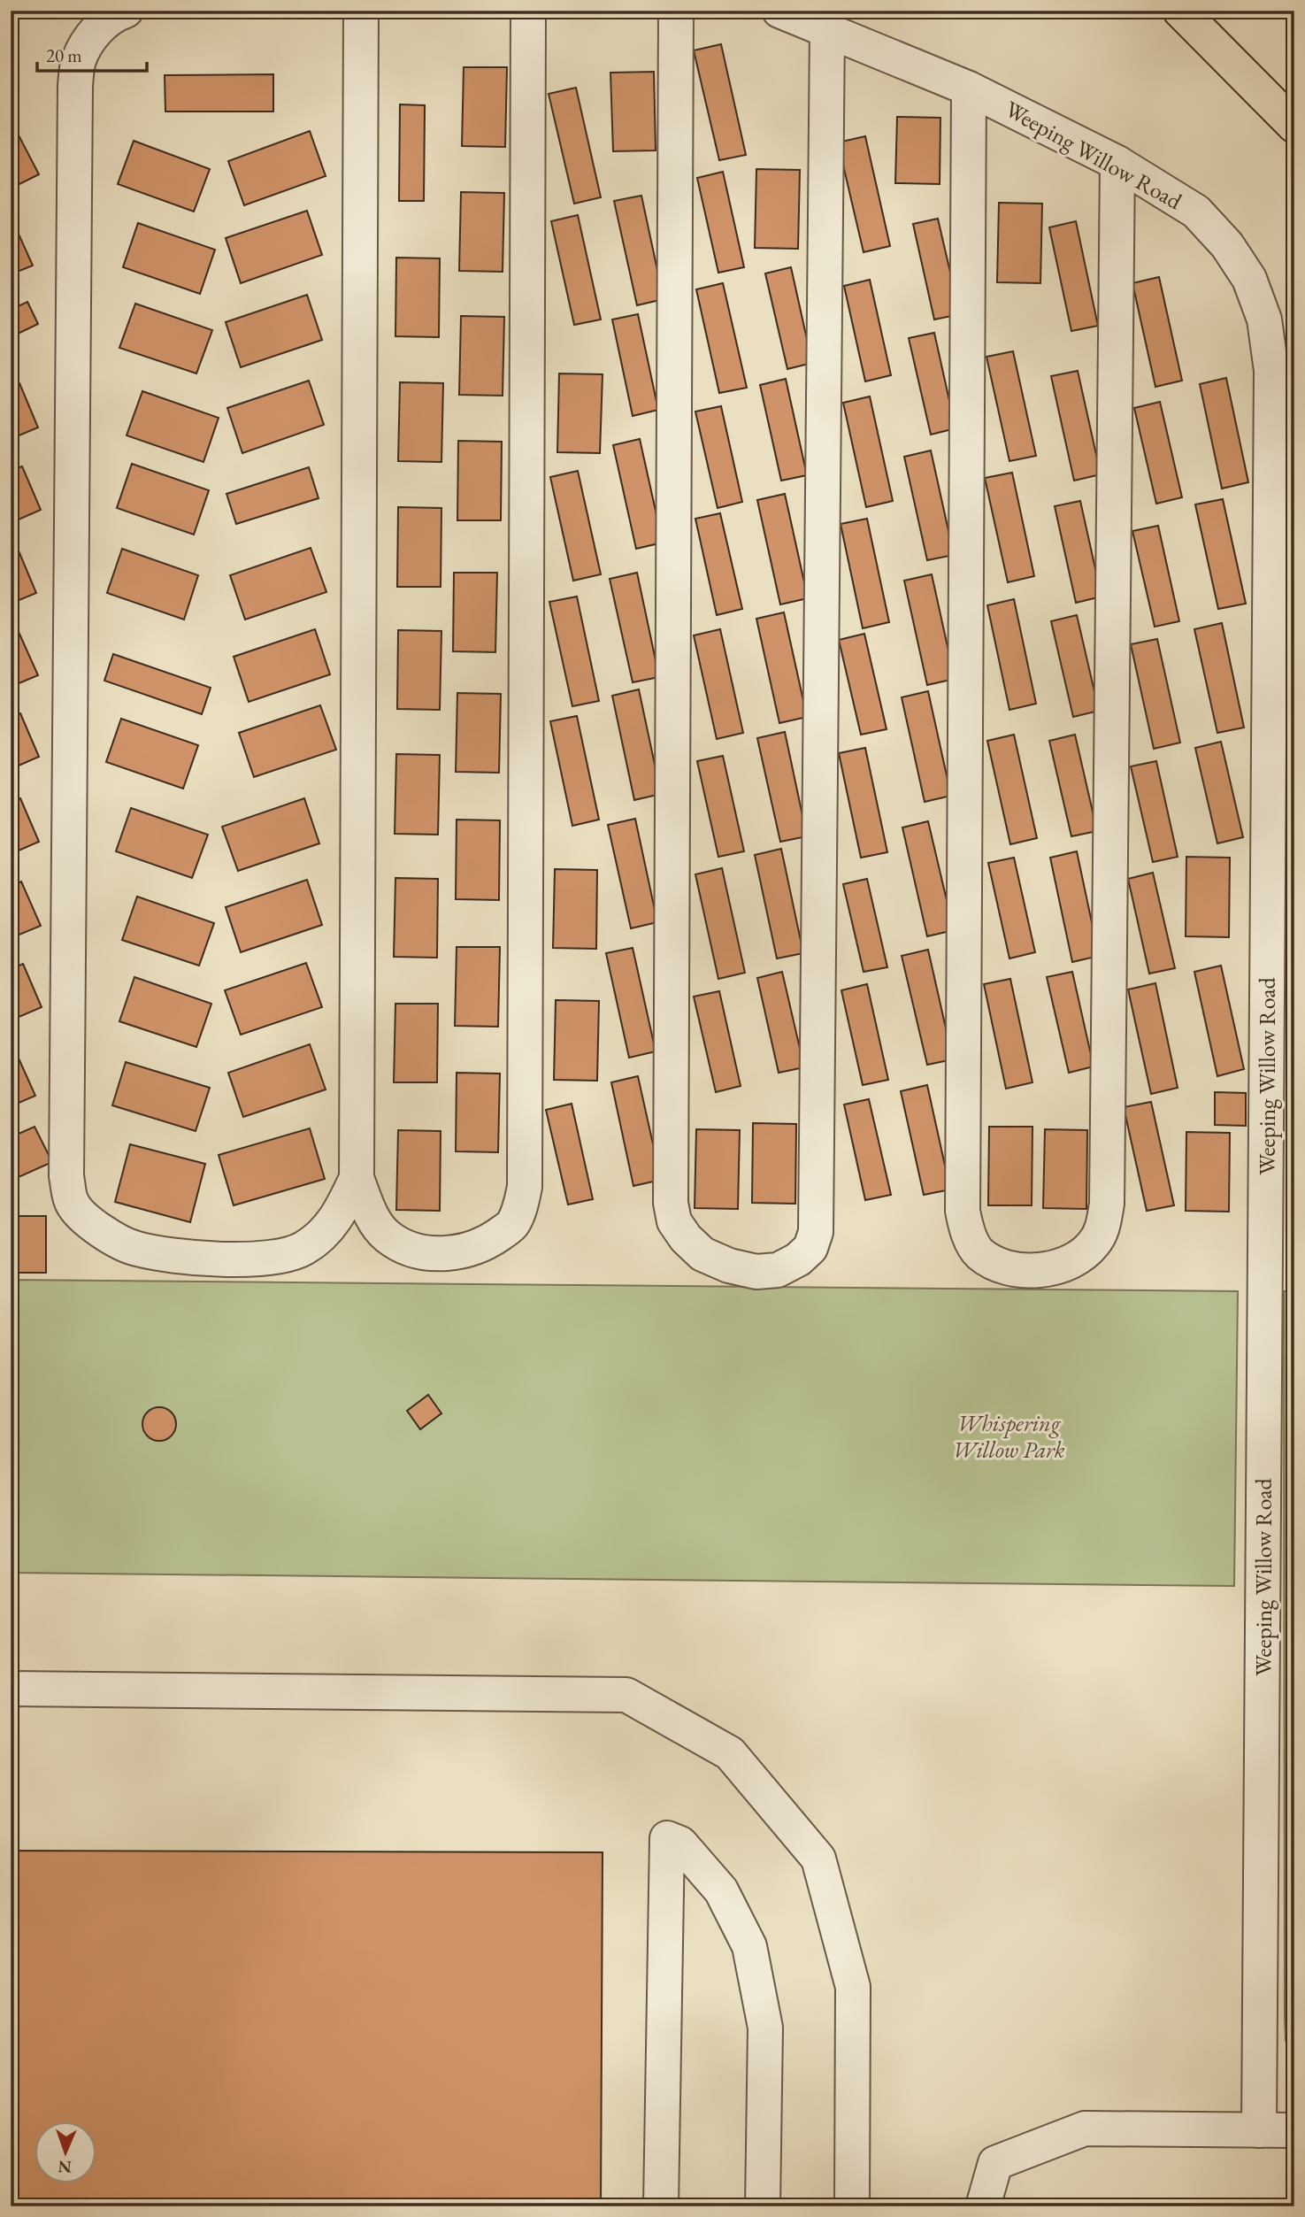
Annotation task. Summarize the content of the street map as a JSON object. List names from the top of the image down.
{
  "streets": {
    "street": ["Weeping Willow Road"]
  },
  "parks": ["Whispering Willow Park"],
  "scale_bar": "20 m",
  "north": "bottom"
}
